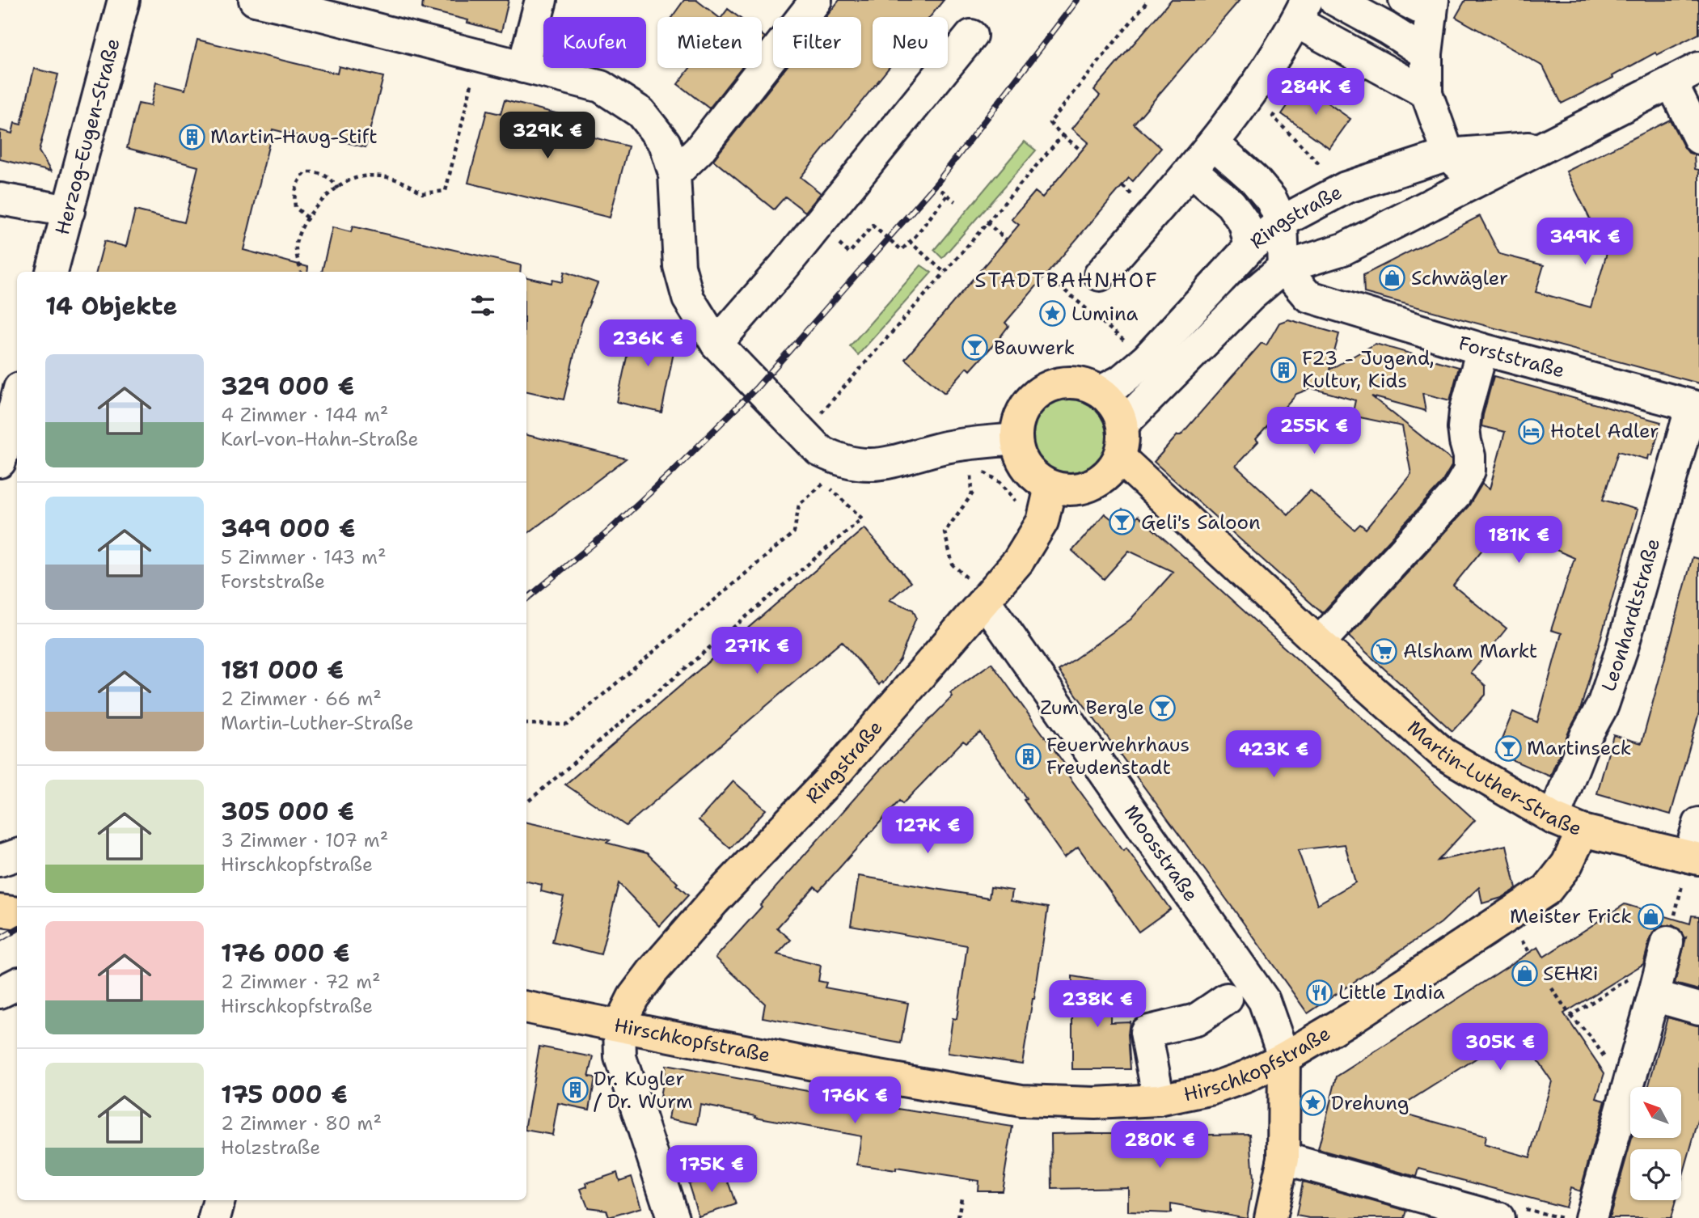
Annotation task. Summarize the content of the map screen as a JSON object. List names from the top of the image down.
{
  "streets": {
    "main road": ["Ringstraße", "Martin-Luther-Straße", "Hirschkopfstraße"],
    "street": [
      "Herzog-Eugen-Straße",
      "Forststraße",
      "Leonhardtstraße",
      "Moosstraße"
    ]
  },
  "crossings": [
    ["Ringstraße", "Forststraße"],
    ["Ringstraße", "Martin-Luther-Straße"],
    ["Ringstraße", "Moosstraße"],
    ["Ringstraße", "Hirschkopfstraße"],
    ["Forststraße", "Leonhardtstraße"],
    ["Leonhardtstraße", "Martin-Luther-Straße"],
    ["Martin-Luther-Straße", "Hirschkopfstraße"],
    ["Moosstraße", "Hirschkopfstraße"]
  ],
  "districts": ["STADTBAHNHOF"],
  "places": {
    "building": [
      "Martin-Haug-Stift",
      "F23 - Jugend, Kultur, Kids",
      "Feuerwehrhaus Freudenstadt",
      "Dr. Kugler / Dr. Wurm"
    ],
    "shop": ["Schwägler", "Meister Frick", "SEHRi"],
    "place": ["Lumina", "Drehung"],
    "bar": [
      "Bauwerk",
      "Geli's Saloon",
      "Zum Bergle",
      "Martinseck"
    ],
    "hotel": ["Hotel Adler"],
    "supermarket": ["Alsham Markt"],
    "restaurant": ["Little India"]
  },
  "north": "top left",
  "page": {
    "chip": [
      "Kaufen",
      "Mieten",
      "Filter",
      "Neu"
    ],
    "price": [
      "284K €",
      "329K €",
      "349K €",
      "236K €",
      "255K €",
      "181K €",
      "271K €",
      "423K €",
      "127K €",
      "238K €",
      "305K €",
      "176K €",
      "280K €",
      "175K €"
    ],
    "heading": "14 Objekte",
    "list": [
      {
        "name": "329 000 €",
        "note": "4 Zimmer · 144 m² · Karl-von-Hahn-Straße"
      },
      {
        "name": "349 000 €",
        "note": "5 Zimmer · 143 m² · Forststraße"
      },
      {
        "name": "181 000 €",
        "note": "2 Zimmer · 66 m² · Martin-Luther-Straße"
      },
      {
        "name": "305 000 €",
        "note": "3 Zimmer · 107 m² · Hirschkopfstraße"
      },
      {
        "name": "176 000 €",
        "note": "2 Zimmer · 72 m² · Hirschkopfstraße"
      },
      {
        "name": "175 000 €",
        "note": "2 Zimmer · 80 m² · Holzstraße"
      }
    ]
  }
}
